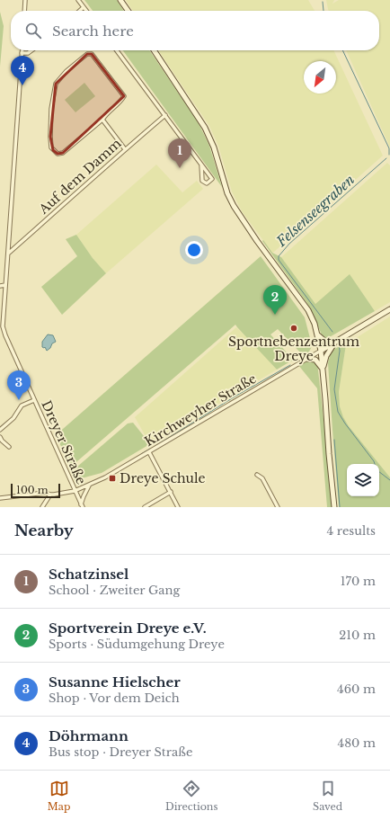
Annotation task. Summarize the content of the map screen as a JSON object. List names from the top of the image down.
{
  "streets": {
    "main road": ["Kirchweyher Straße"],
    "street": ["Auf dem Damm", "Dreyer Straße"]
  },
  "crossings": [
    ["Auf dem Damm", "Dreyer Straße"],
    ["Kirchweyher Straße", "Dreyer Straße"]
  ],
  "water": ["Felsenseegraben"],
  "places": {
    "other": ["Sportnebenzentrum Dreye"],
    "transit": ["Dreye Schule"]
  },
  "scale_bar": "100 m",
  "north": "bottom left",
  "page": {
    "search": "Search here",
    "pins": [
      "4",
      "1",
      "2",
      "3"
    ],
    "scale": "100 m",
    "heading": ["Nearby", "4 results"],
    "list": [
      {
        "mark": "1",
        "name": "Schatzinsel",
        "note": "School · Zweiter Gang",
        "value": "170 m"
      },
      {
        "mark": "2",
        "name": "Sportverein Dreye e.V.",
        "note": "Sports · Südumgehung Dreye",
        "value": "210 m"
      },
      {
        "mark": "3",
        "name": "Susanne Hielscher",
        "note": "Shop · Vor dem Deich",
        "value": "460 m"
      },
      {
        "mark": "4",
        "name": "Döhrmann",
        "note": "Bus stop · Dreyer Straße",
        "value": "480 m"
      }
    ],
    "nav": ["Map", "Directions", "Saved"]
  }
}
